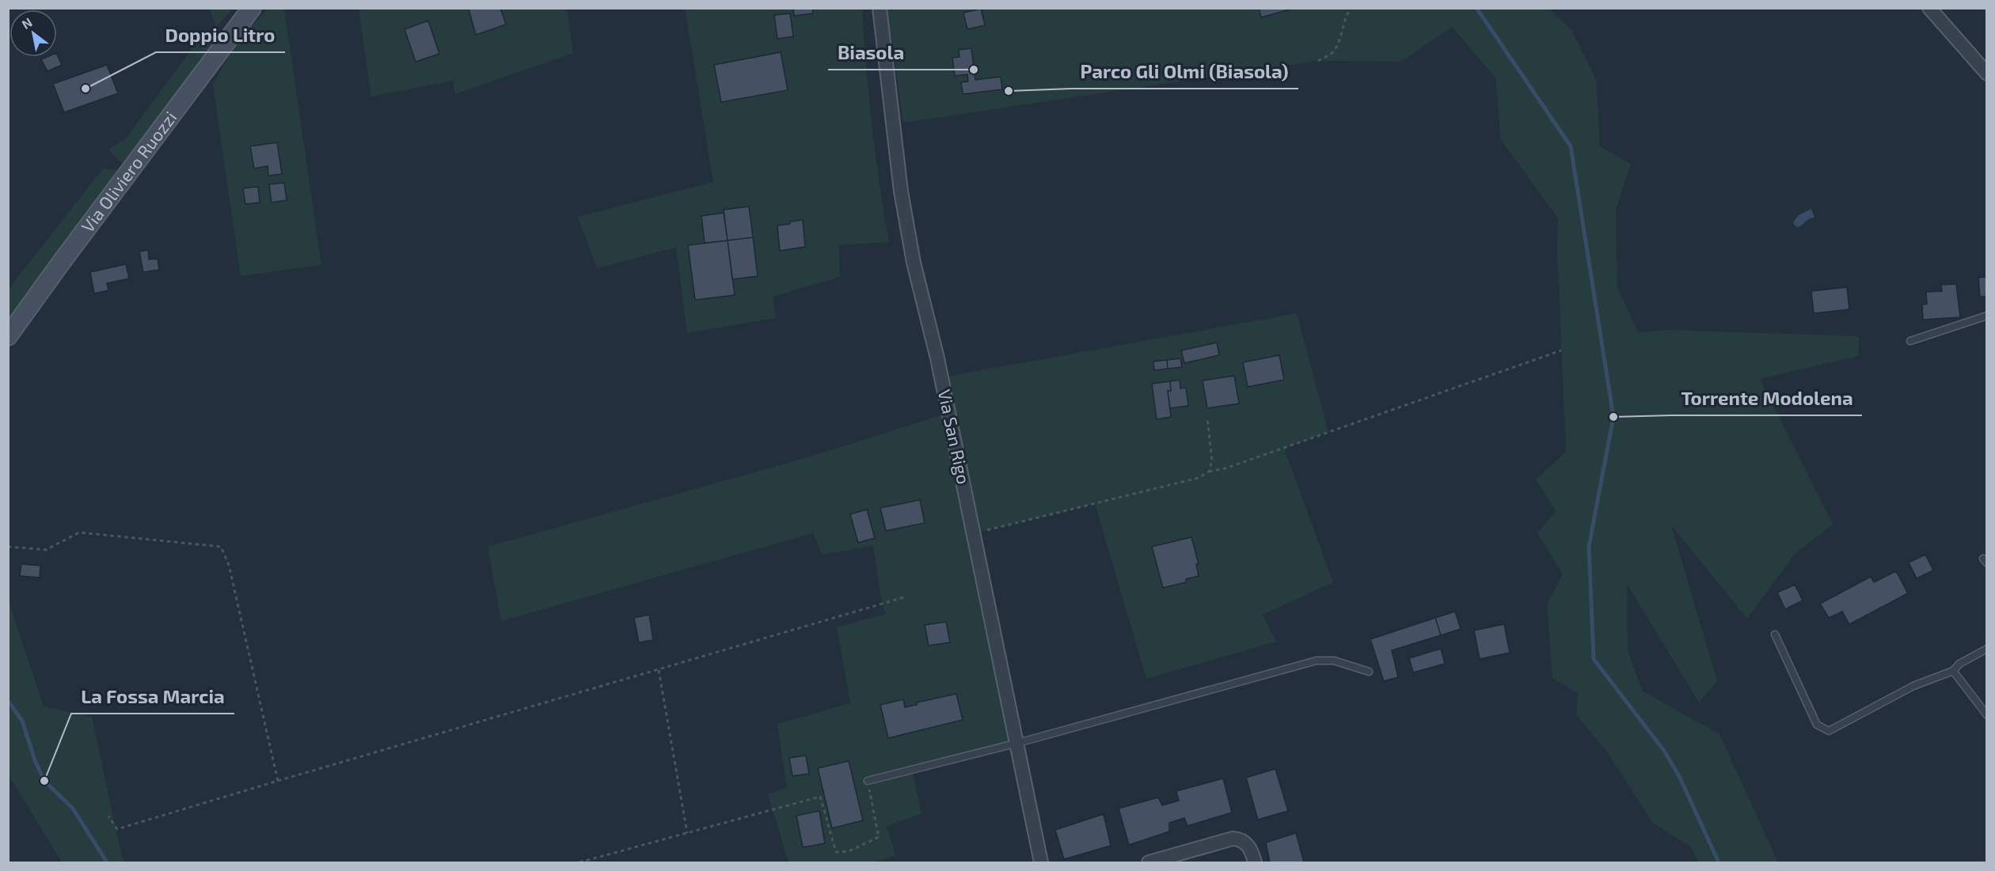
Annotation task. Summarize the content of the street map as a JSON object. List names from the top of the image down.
{
  "streets": {
    "street": ["Via Oliviero Ruozzi", "Via San Rigo"]
  },
  "places": [
    "Biasola",
    "Doppio Litro",
    "Parco Gli Olmi (Biasola)",
    "Torrente Modolena",
    "La Fossa Marcia"
  ],
  "north": "top left"
}
